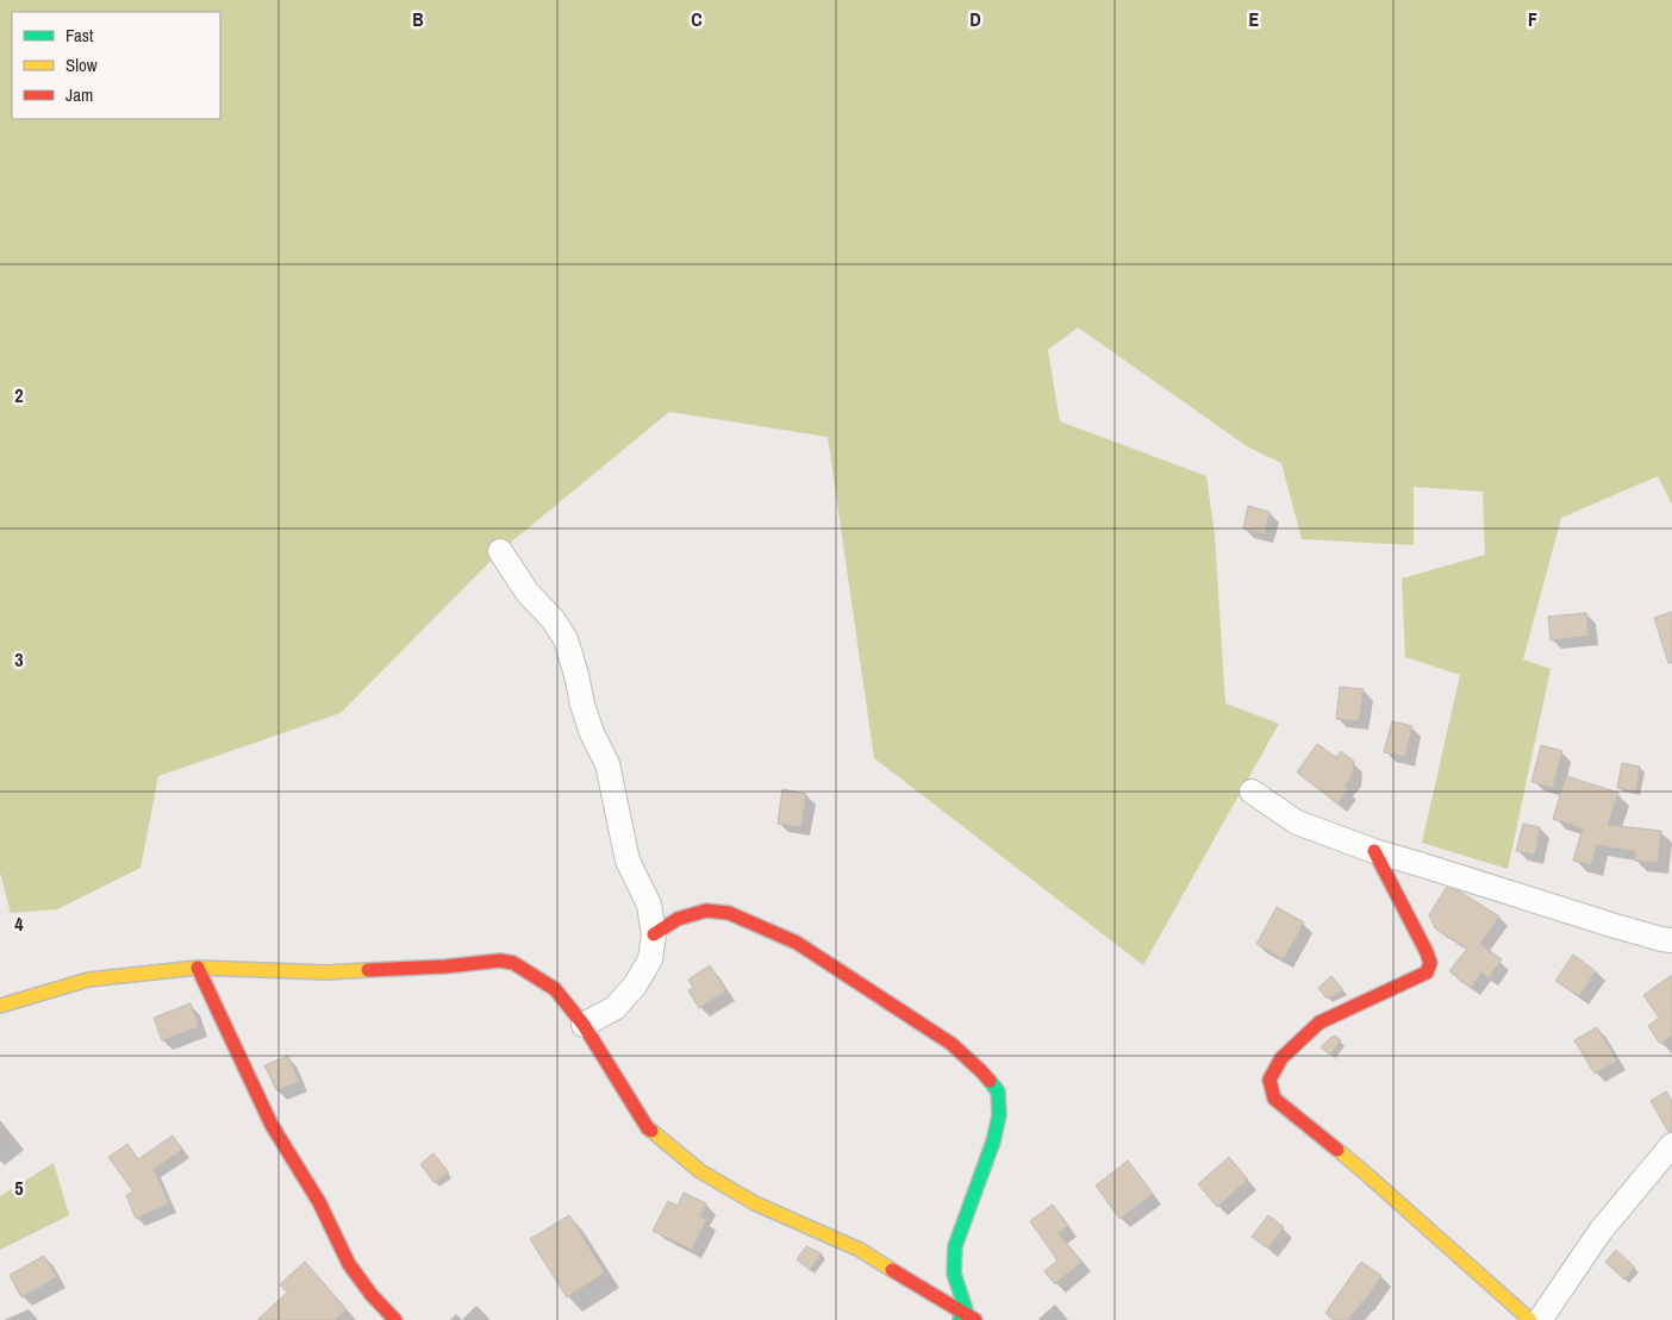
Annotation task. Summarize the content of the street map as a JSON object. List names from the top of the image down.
{
  "legend": ["Fast", "Slow", "Jam"],
  "grid": {
    "columns": [
      "B",
      "C",
      "D",
      "E",
      "F"
    ],
    "rows": [
      "2",
      "3",
      "4",
      "5"
    ]
  }
}
